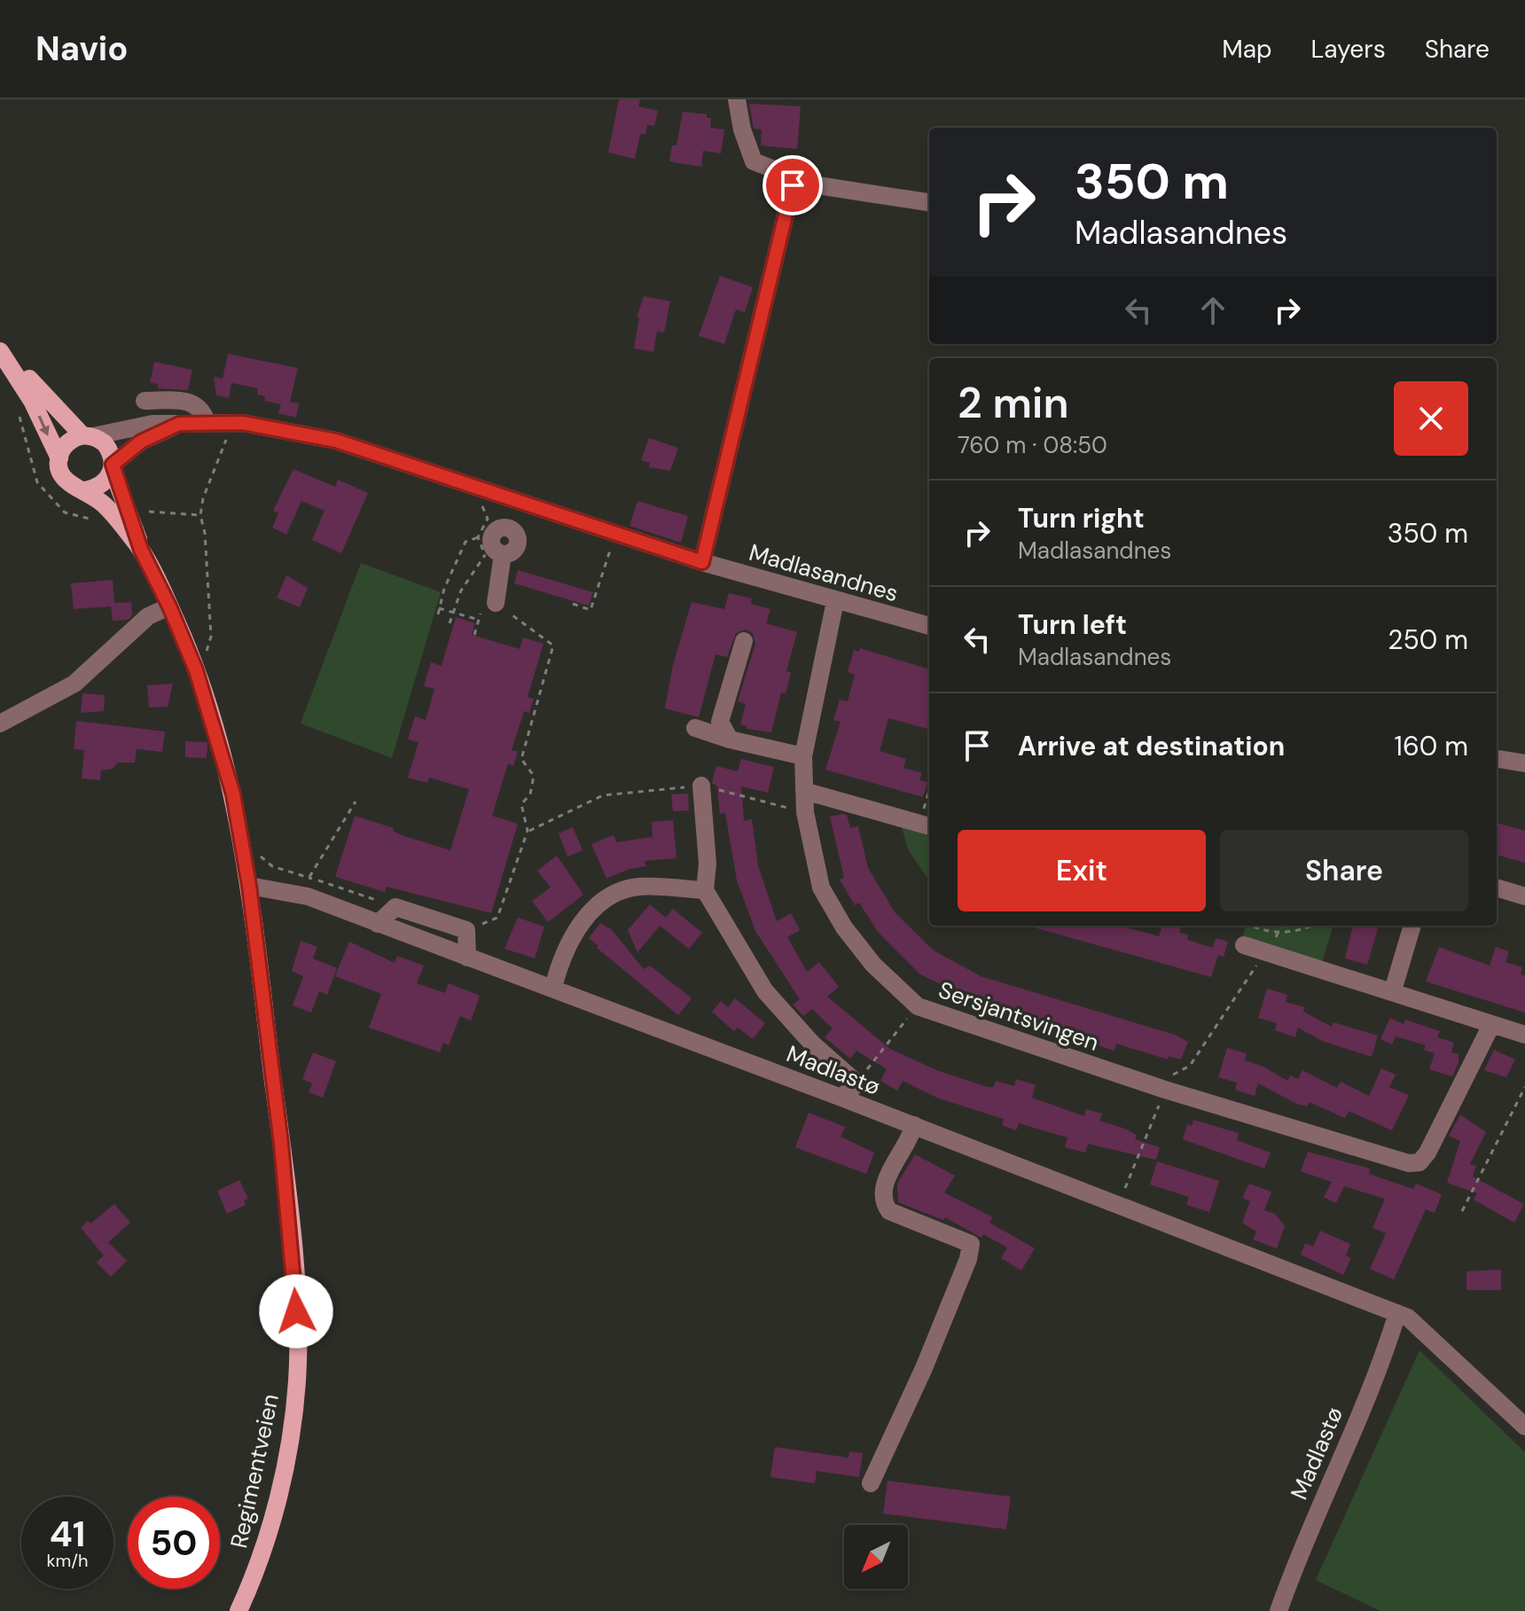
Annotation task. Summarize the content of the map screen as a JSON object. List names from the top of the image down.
{
  "streets": {
    "main road": ["Regimentveien"],
    "street": ["Madlasandnes", "Sersjantsvingen", "Madlastø"]
  },
  "crossings": [
    ["Madlasandnes", "Sersjantsvingen"],
    ["Madlasandnes", "Regimentveien"],
    ["Madlastø", "Regimentveien"]
  ],
  "north": "bottom left",
  "page": {
    "header": "Navio",
    "nav": ["Map", "Layers", "Share"],
    "turn": ["350 m", "Madlasandnes"],
    "heading": ["2 min", "760 m · 08:50"],
    "list": [
      {
        "name": "Turn right",
        "note": "Madlasandnes",
        "value": "350 m"
      },
      {
        "name": "Turn left",
        "note": "Madlasandnes",
        "value": "250 m"
      },
      {
        "name": "Arrive at destination",
        "value": "160 m"
      }
    ],
    "buttons": ["Exit", "Share"],
    "speed": "41 km/h",
    "limit": "50"
  }
}
